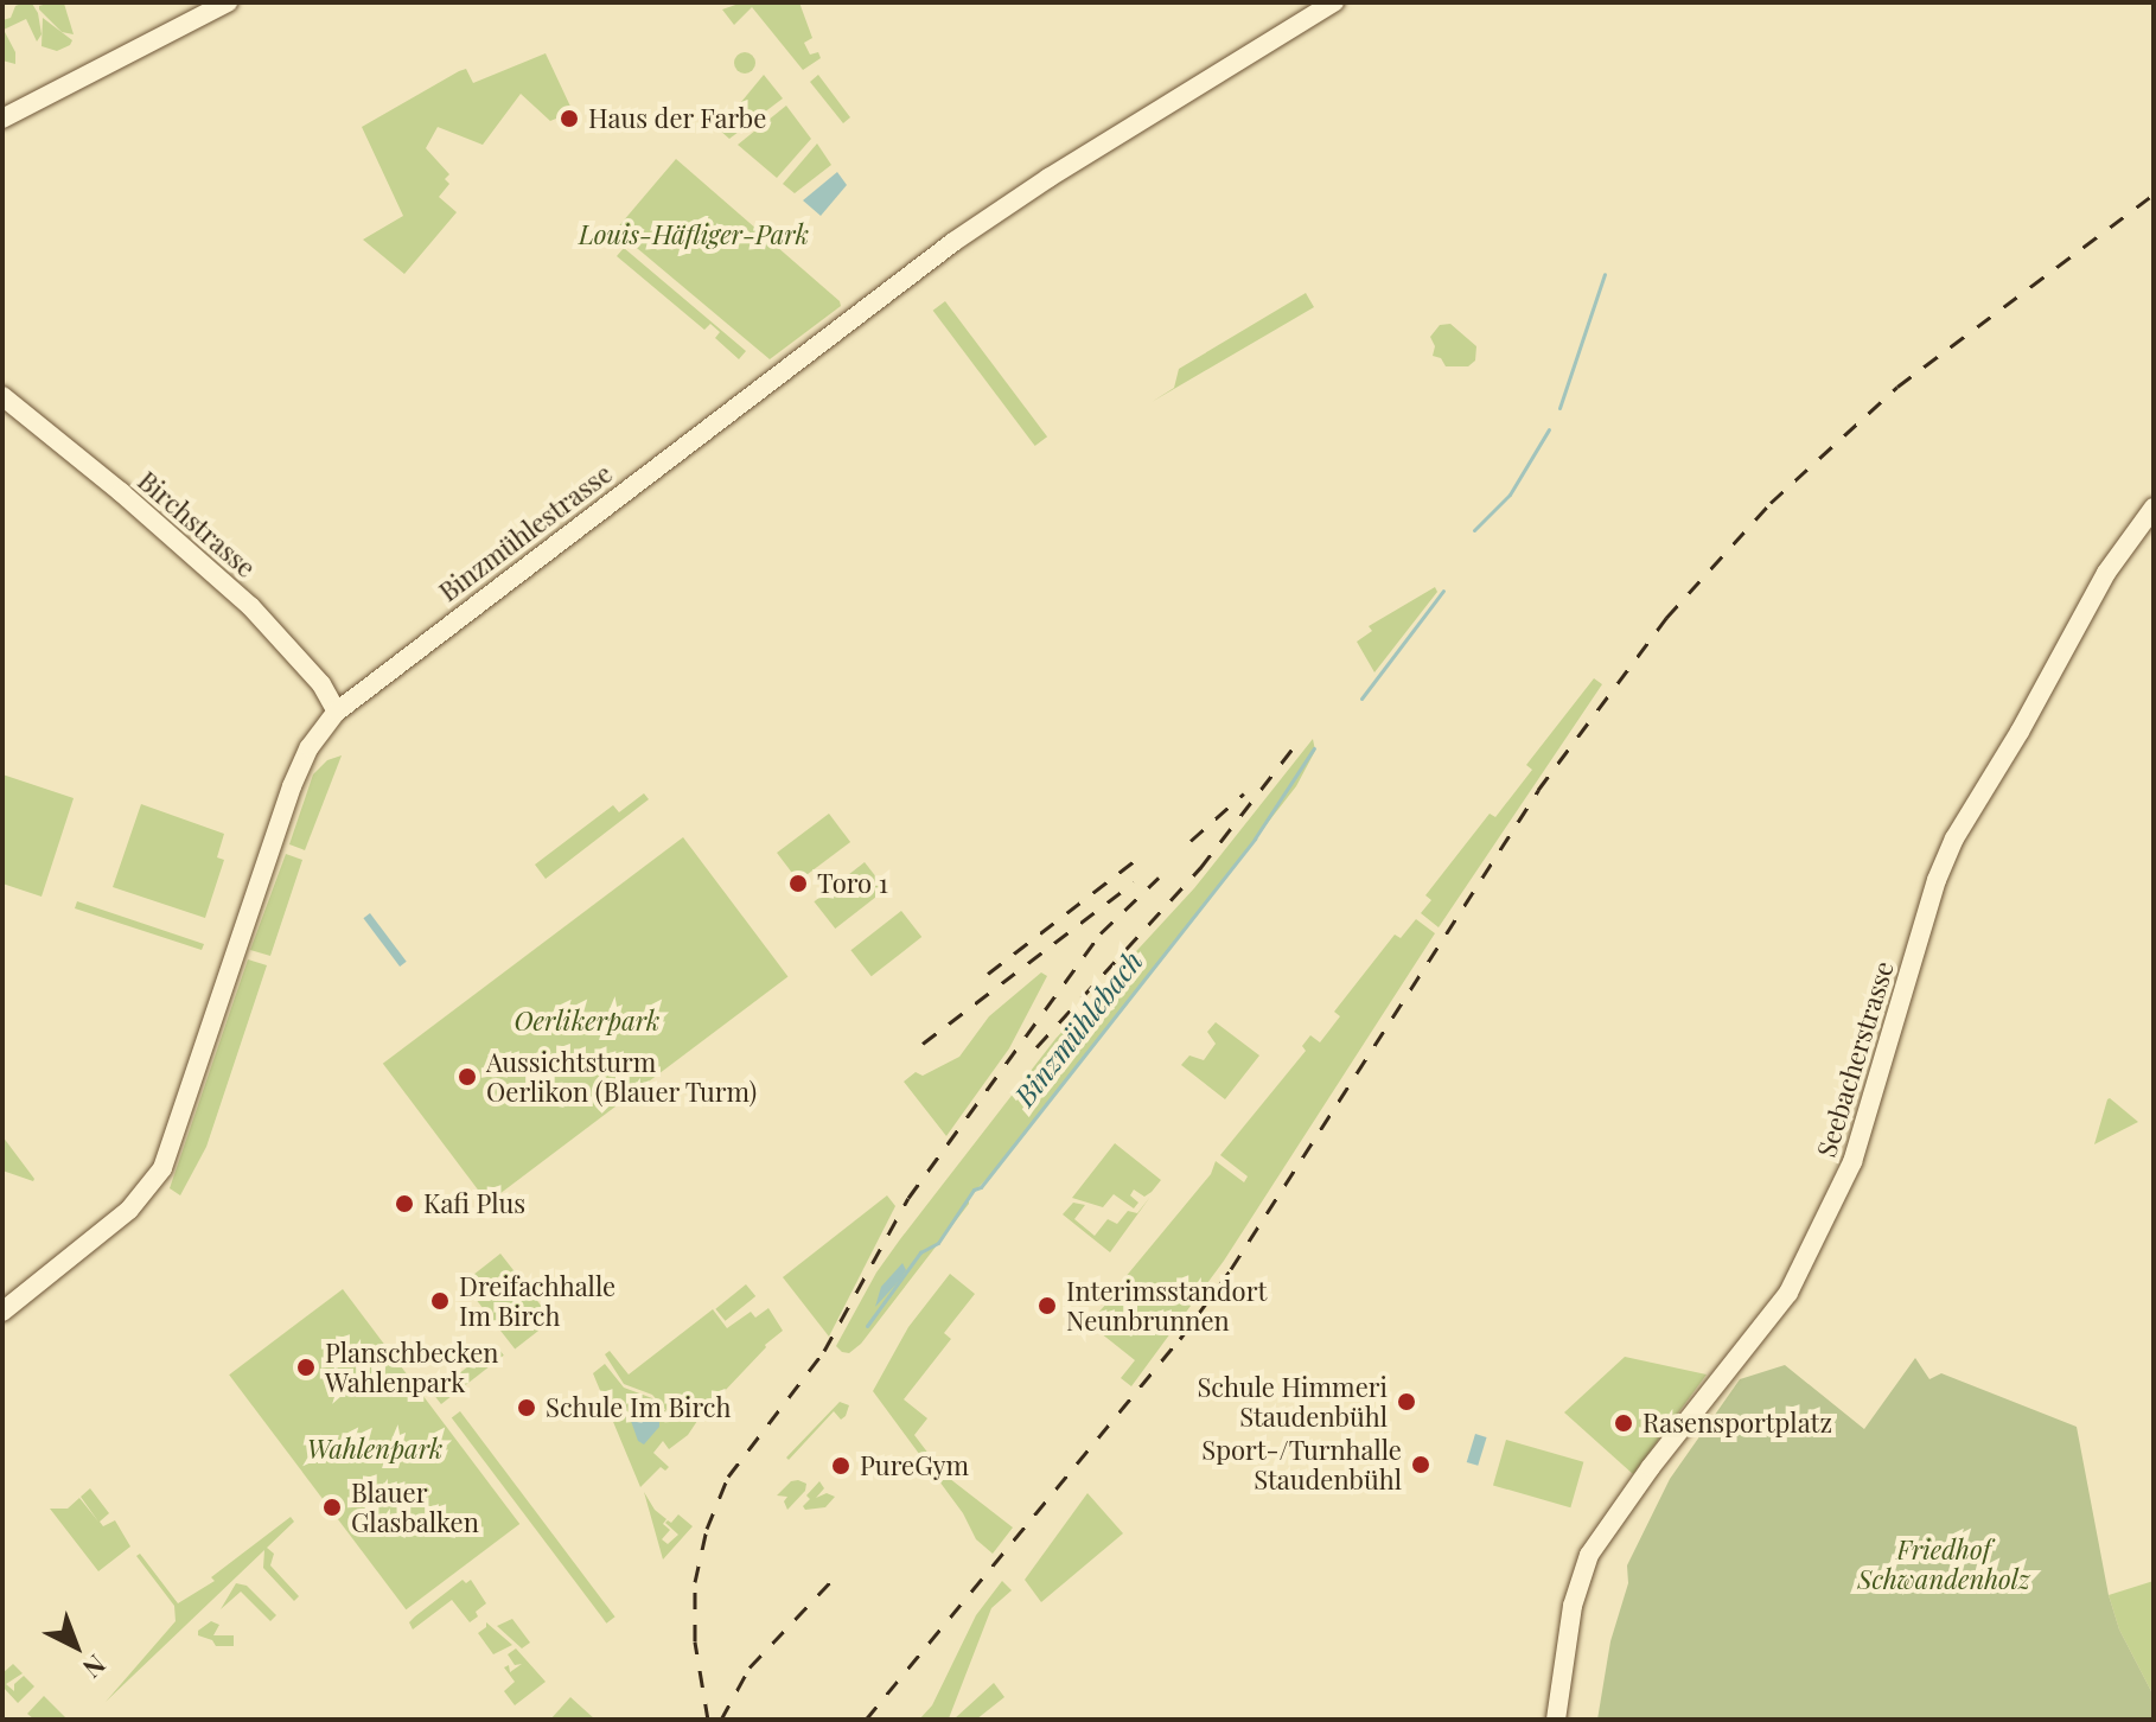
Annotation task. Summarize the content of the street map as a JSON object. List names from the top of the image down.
{
  "streets": {
    "street": ["Birchstrasse", "Binzmühlestrasse", "Seebacherstrasse"]
  },
  "crossings": [
    ["Birchstrasse", "Binzmühlestrasse"]
  ],
  "water": ["Binzmühlebach"],
  "parks": [
    "Louis-Häfliger-Park",
    "Oerlikerpark",
    "Wahlenpark",
    "Friedhof Schwandenholz"
  ],
  "places": [
    "Haus der Farbe",
    "Toro 1",
    "Aussichtsturm Oerlikon (Blauer Turm)",
    "Kafi Plus",
    "Dreifachhalle Im Birch",
    "Interimsstandort Neunbrunnen",
    "Planschbecken Wahlenpark",
    "Schule Himmeri Staudenbühl",
    "Schule Im Birch",
    "Rasensportplatz",
    "Sport-/Turnhalle Staudenbühl",
    "PureGym",
    "Blauer Glasbalken"
  ],
  "north": "bottom right"
}
